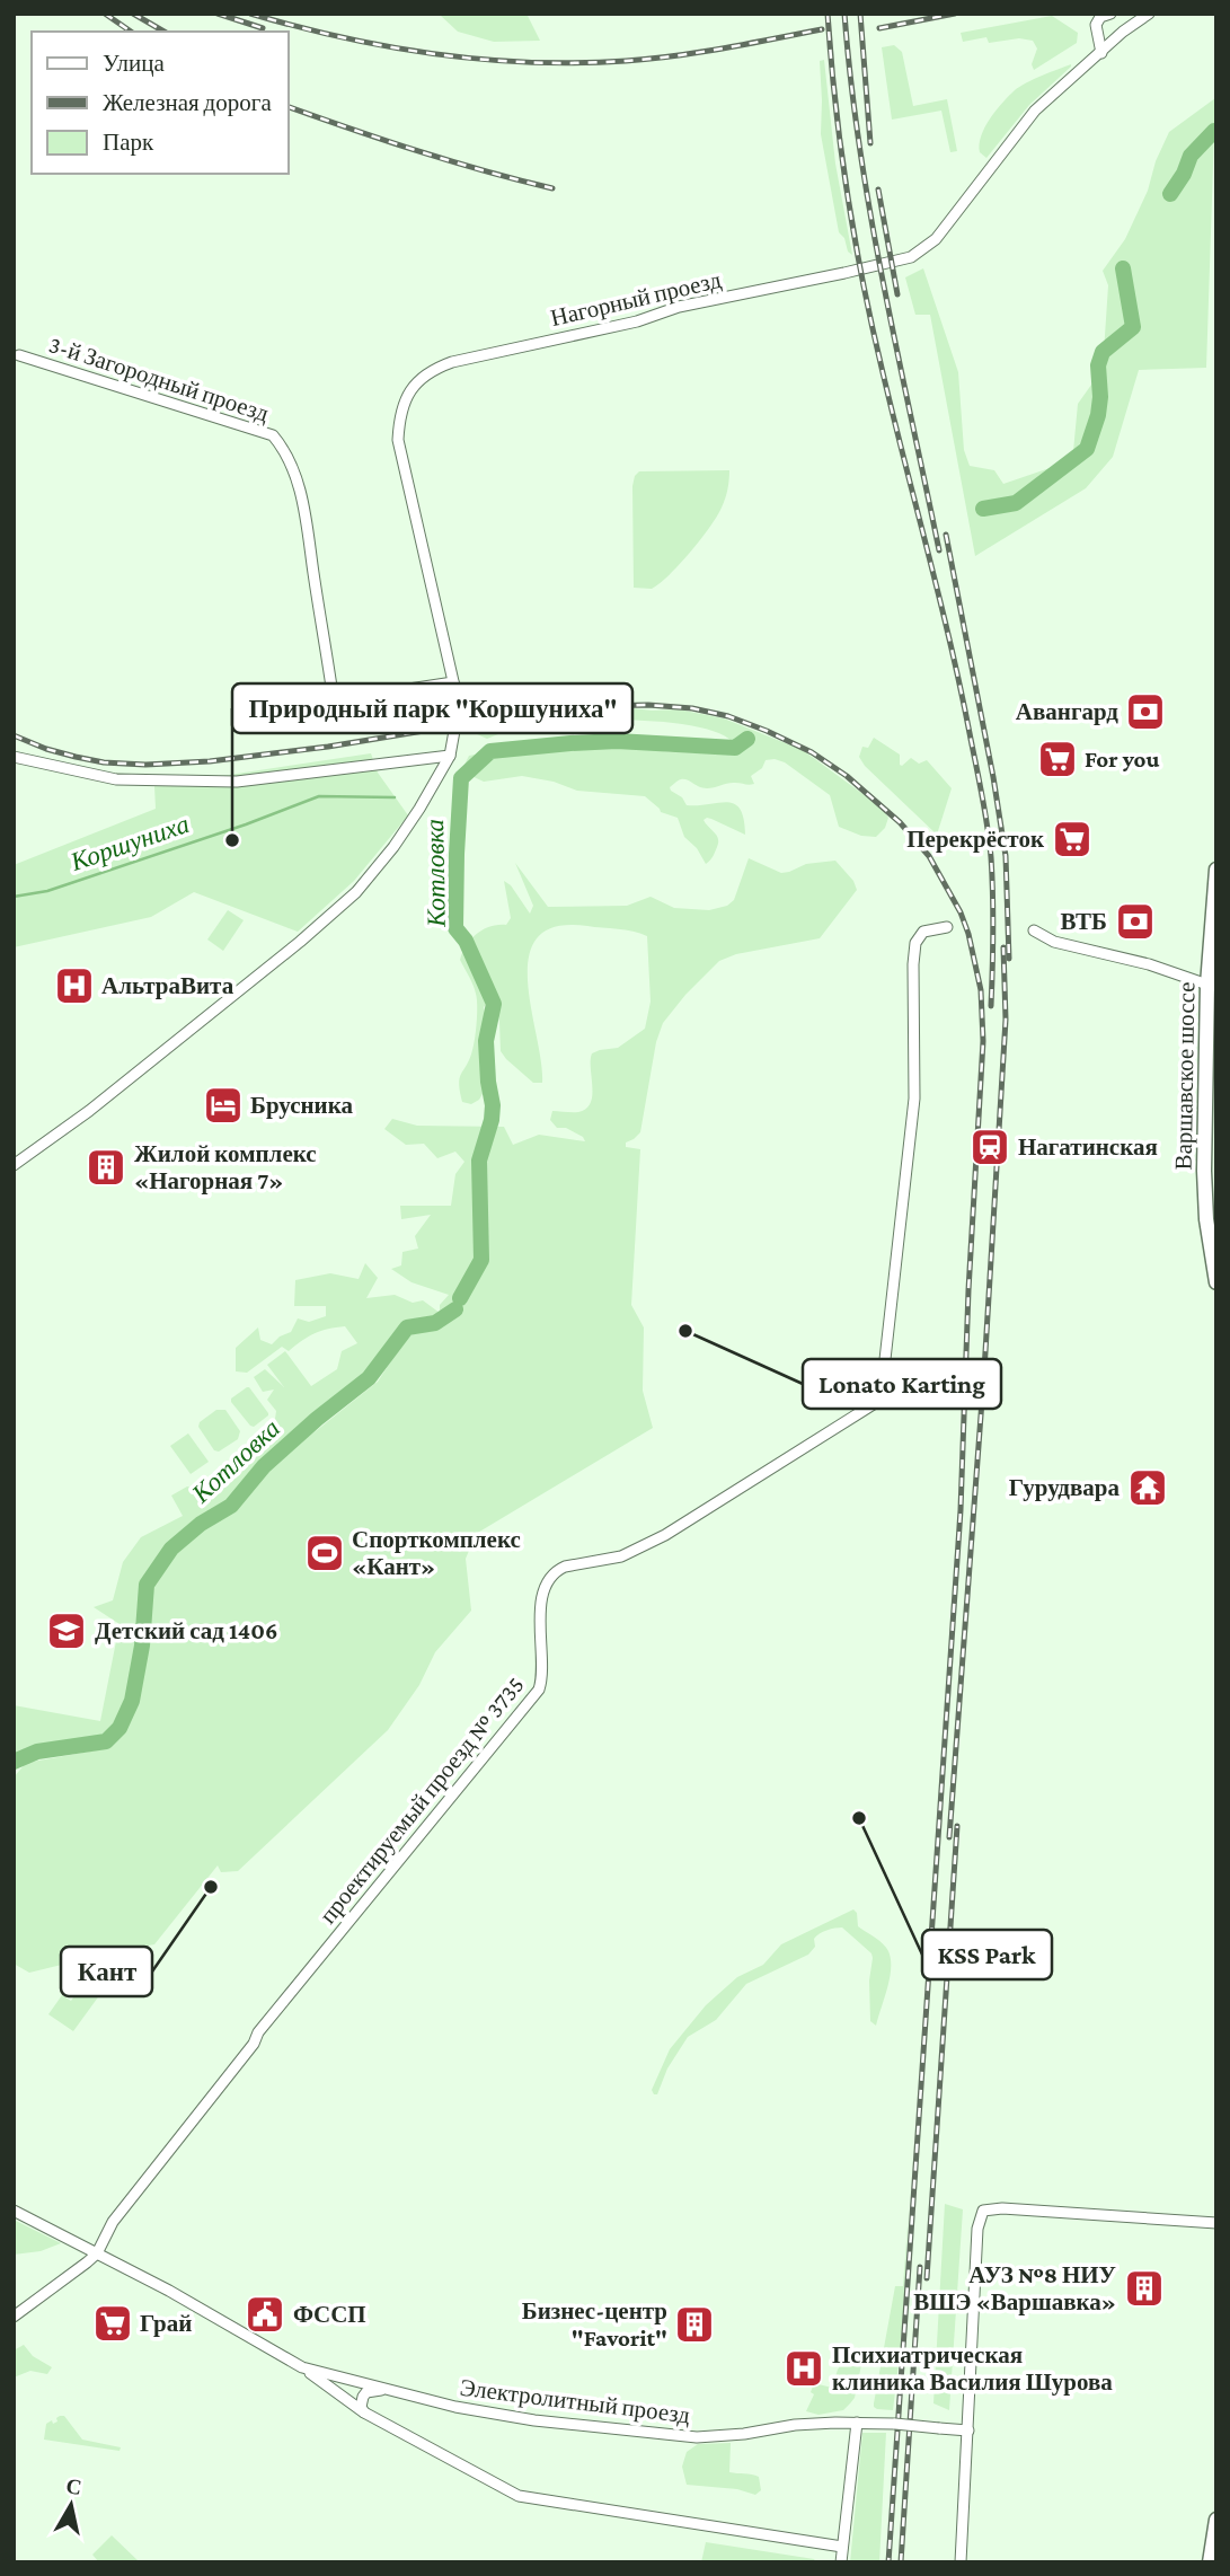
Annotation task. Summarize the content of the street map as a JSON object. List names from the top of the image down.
{
  "streets": {
    "main road": ["Варшавское шоссе"],
    "street": [
      "Нагорный проезд",
      "3-й Загородный проезд",
      "проектируемый проезд № 3735",
      "Электролитный проезд"
    ]
  },
  "crossings": [
    ["Нагорный проезд", "3-й Загородный проезд"],
    ["проектируемый проезд № 3735", "Электролитный проезд"]
  ],
  "water": ["Коршуниха", "Котловка"],
  "places": {
    "bank": ["Авангард", "ВТБ"],
    "supermarket": ["For you", "Перекрёсток", "Грай"],
    "other": [
      "Природный парк \"Коршуниха\"",
      "Lonato Karting",
      "KSS Park",
      "Кант"
    ],
    "hospital": ["АльтраВита", "Психиатрическая клиника Василия Шурова"],
    "hotel": ["Брусника"],
    "station": ["Нагатинская"],
    "building": ["Жилой комплекс «Нагорная 7»", "АУЗ №8 НИУ ВШЭ «Варшавка»", "Бизнес-центр \"Favorit\""],
    "temple": ["Гурудвара"],
    "sports": ["Спорткомплекс «Кант»"],
    "school or university": ["Детский сад 1406"],
    "public building": ["ФССП"]
  },
  "legend": ["Улица", "Железная дорога", "Парк"],
  "north": "top"
}
